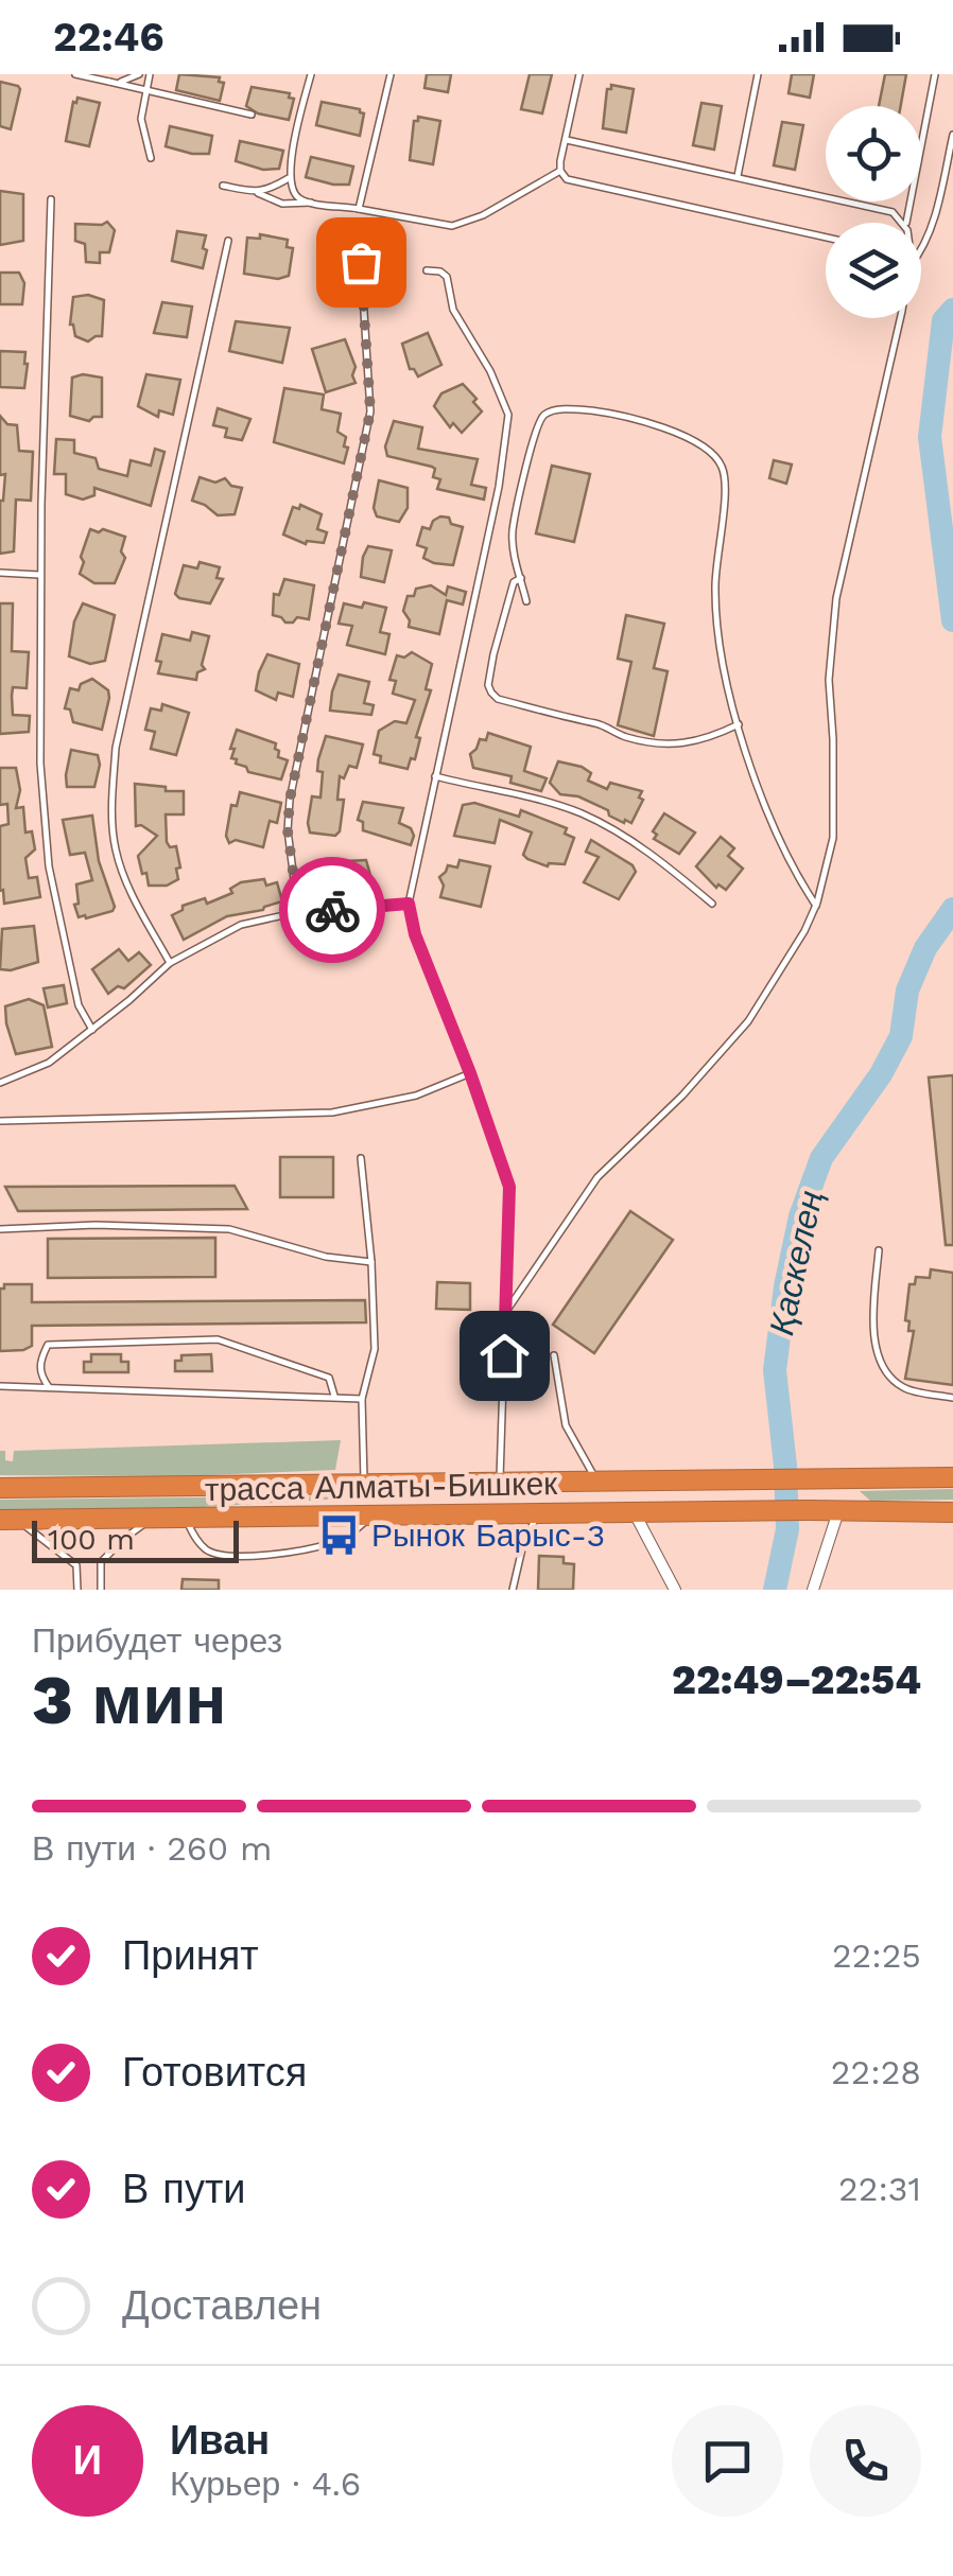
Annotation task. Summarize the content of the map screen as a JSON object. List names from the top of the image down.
{
  "streets": {
    "highway": ["трасса Алматы-Бишкек"]
  },
  "water": ["Қаскелең"],
  "places": {
    "bus stop": ["Рынок Барыс-3"]
  },
  "scale_bar": "100 m",
  "page": {
    "status": "22:46",
    "scale": "100 m",
    "heading": ["3 мин", "Прибудет через", "22:49–22:54"],
    "panel": ["Иван", "Курьер · 4.6"],
    "bar": "В пути · 260 m",
    "list": [
      ["Принят", "22:25"],
      ["Готовится", "22:28"],
      ["В пути", "22:31"],
      "Доставлен"
    ],
    "round": "И"
  }
}
